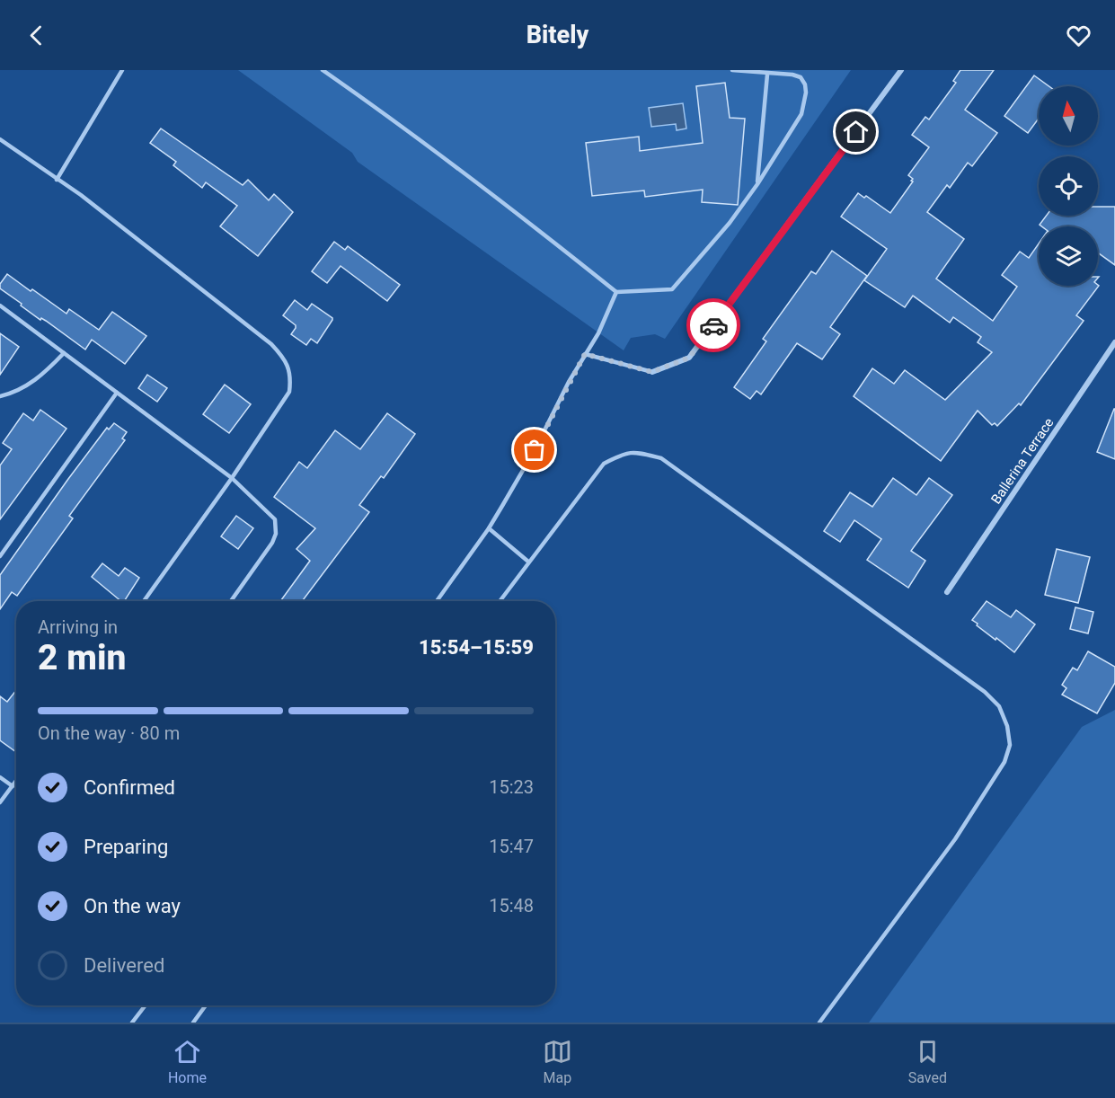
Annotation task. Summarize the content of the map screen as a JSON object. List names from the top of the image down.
{
  "streets": {
    "street": ["Ballerina Terrace"]
  },
  "north": "top",
  "page": {
    "header": "Bitely",
    "heading": ["2 min", "Arriving in", "15:54–15:59"],
    "bar": "On the way · 80 m",
    "list": [
      ["Confirmed", "15:23"],
      ["Preparing", "15:47"],
      ["On the way", "15:48"],
      "Delivered"
    ],
    "tabs": ["Home", "Map", "Saved"]
  }
}
